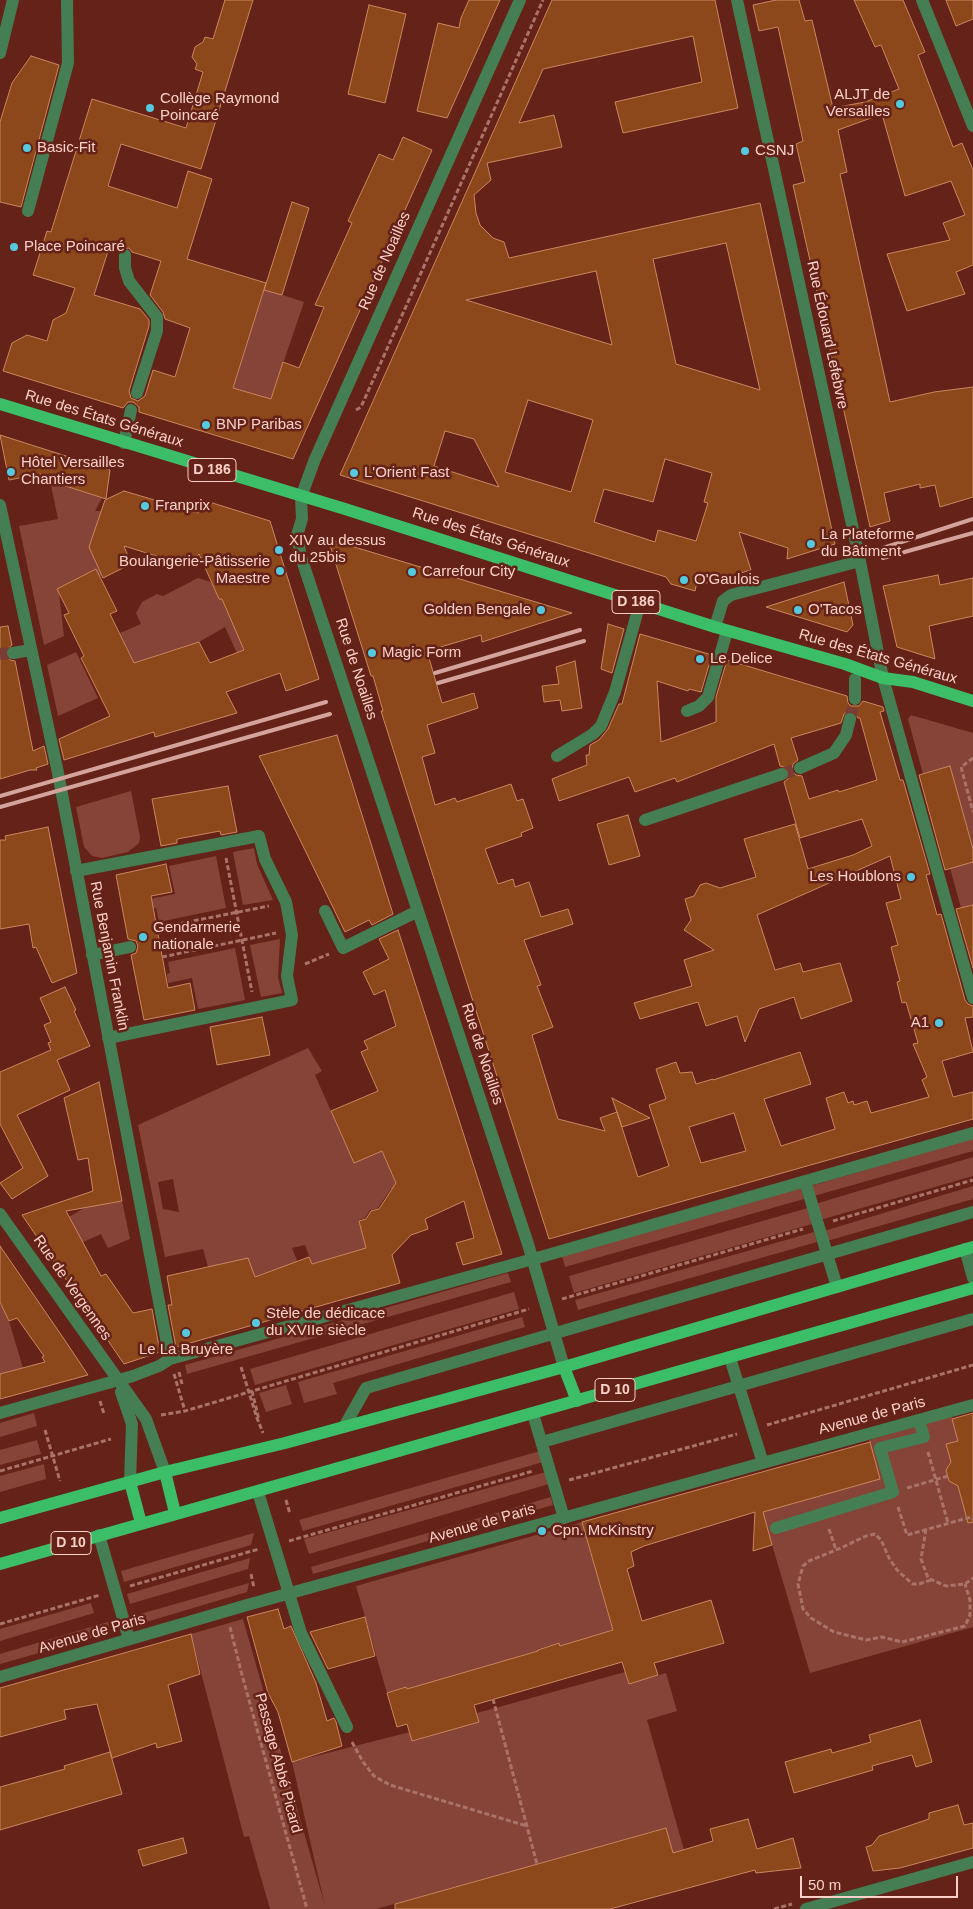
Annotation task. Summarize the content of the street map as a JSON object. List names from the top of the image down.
{
  "streets": {
    "main road": ["Rue des États Généraux", "D 186", "D 10"],
    "street": [
      "Rue de Noailles",
      "Rue Édouard Lefebvre",
      "Rue Benjamin Franklin",
      "Rue de Vergennes",
      "Avenue de Paris"
    ],
    "path": ["Passage Abbé Picard"]
  },
  "crossings": [
    ["Rue de Noailles", "Rue des États Généraux"],
    ["Rue de Noailles", "D 10"],
    ["Rue Édouard Lefebvre", "Rue des États Généraux"],
    ["Rue de Vergennes", "D 10"]
  ],
  "places": [
    "ALJT de Versailles",
    "Collège Raymond Poincaré",
    "Basic-Fit",
    "CSNJ",
    "Place Poincaré",
    "BNP Paribas",
    "Hôtel Versailles Chantiers",
    "L'Orient Fast",
    "Franprix",
    "La Plateforme du Bâtiment",
    "XIV au dessus du 25bis",
    "Boulangerie-Pâtisserie Maestre",
    "Carrefour City",
    "O'Gaulois",
    "Golden Bengale",
    "O'Tacos",
    "Magic Form",
    "Le Delice",
    "Les Houblons",
    "Gendarmerie nationale",
    "A1",
    "Stèle de dédicace du XVIIe siècle",
    "Le La Bruyère",
    "Cpn. McKinstry"
  ],
  "scale_bar": "50 m"
}
